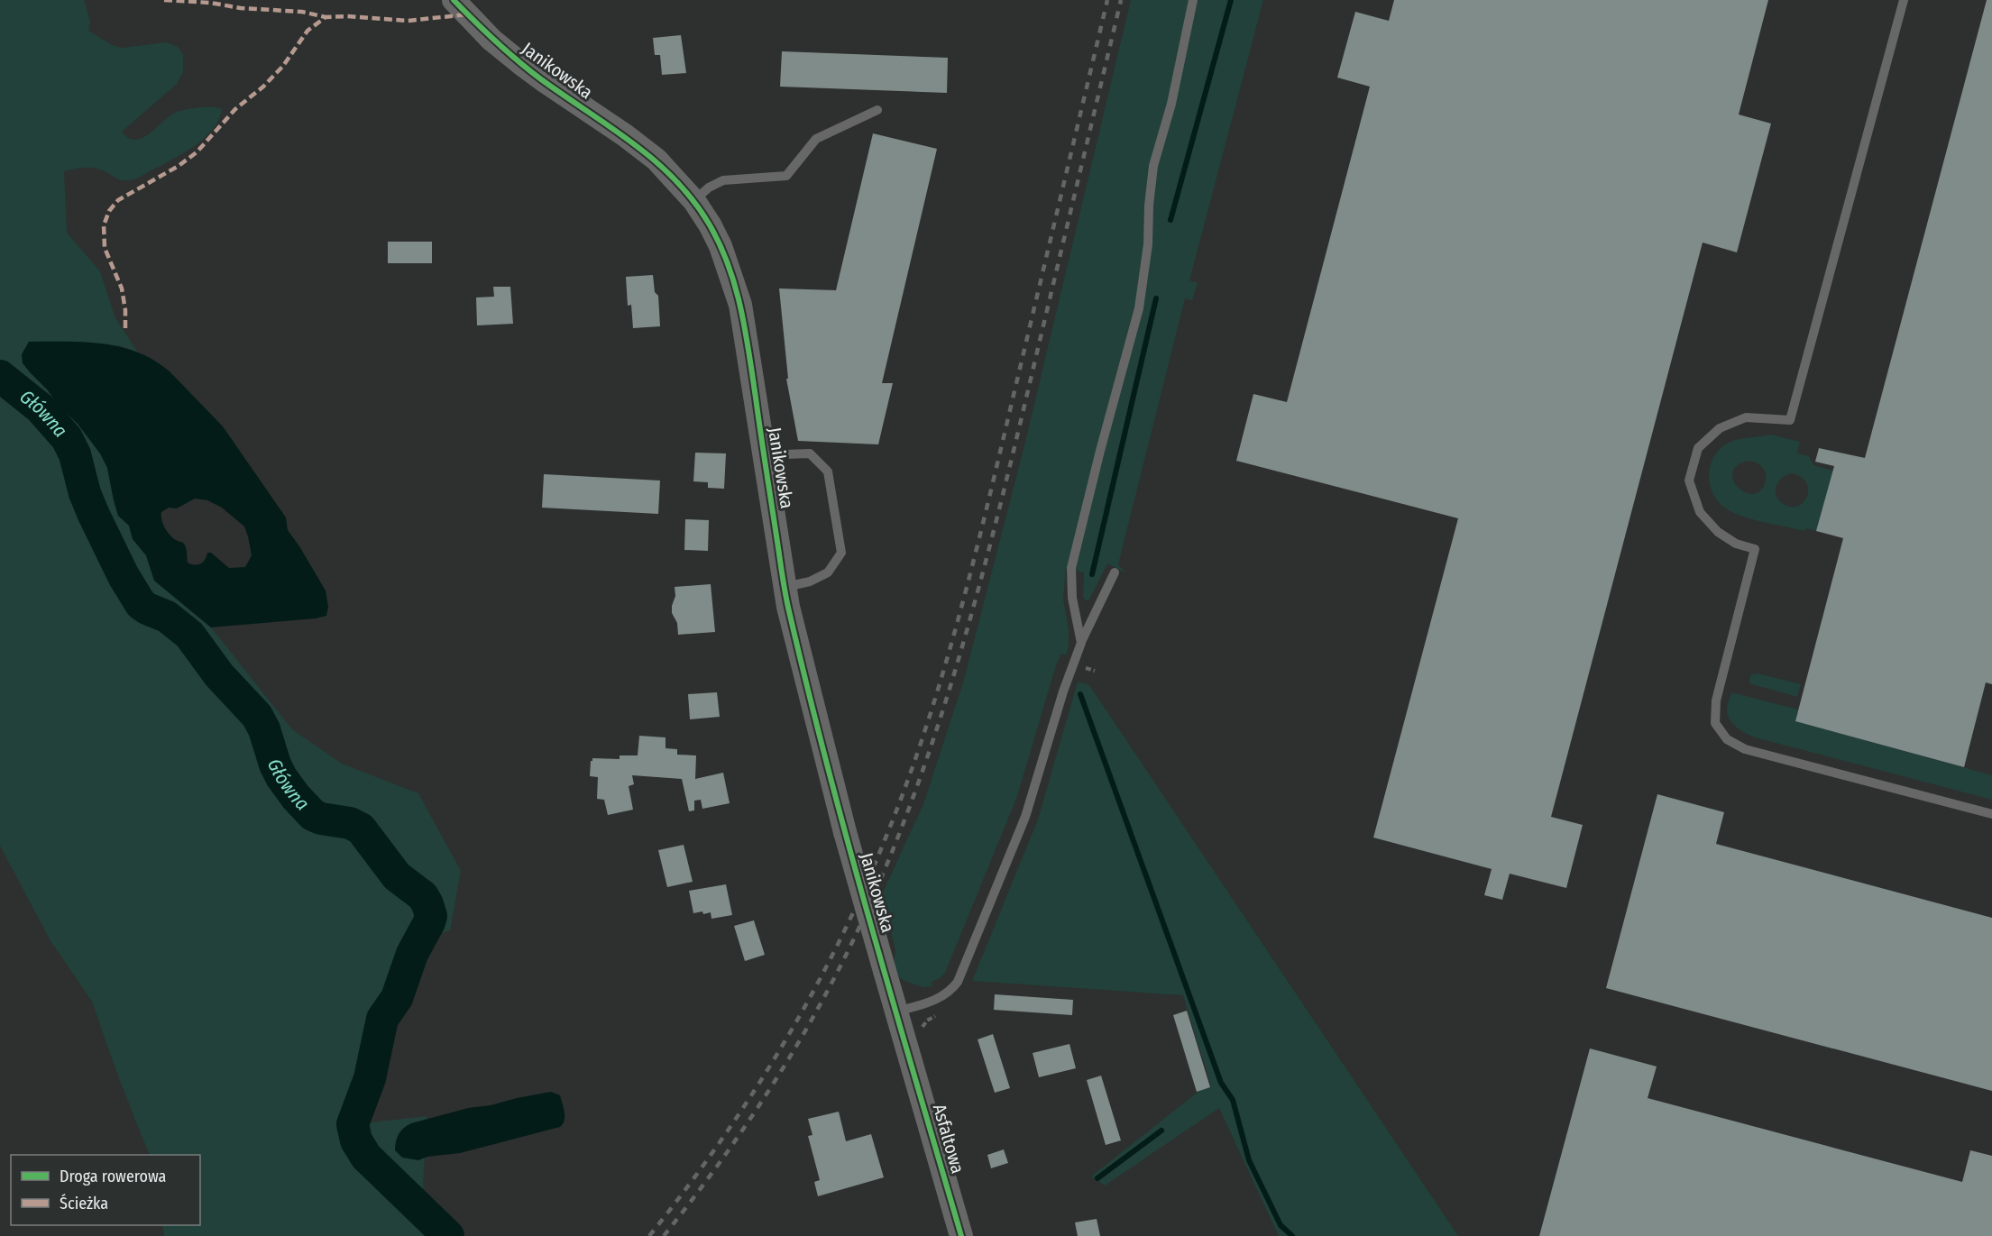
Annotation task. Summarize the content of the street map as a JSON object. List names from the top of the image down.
{
  "streets": {
    "street": ["Janikowska", "Asfaltowa"]
  },
  "crossings": [
    ["Janikowska", "Asfaltowa"]
  ],
  "water": ["Główna"],
  "legend": ["Droga rowerowa", "Ścieżka"]
}
